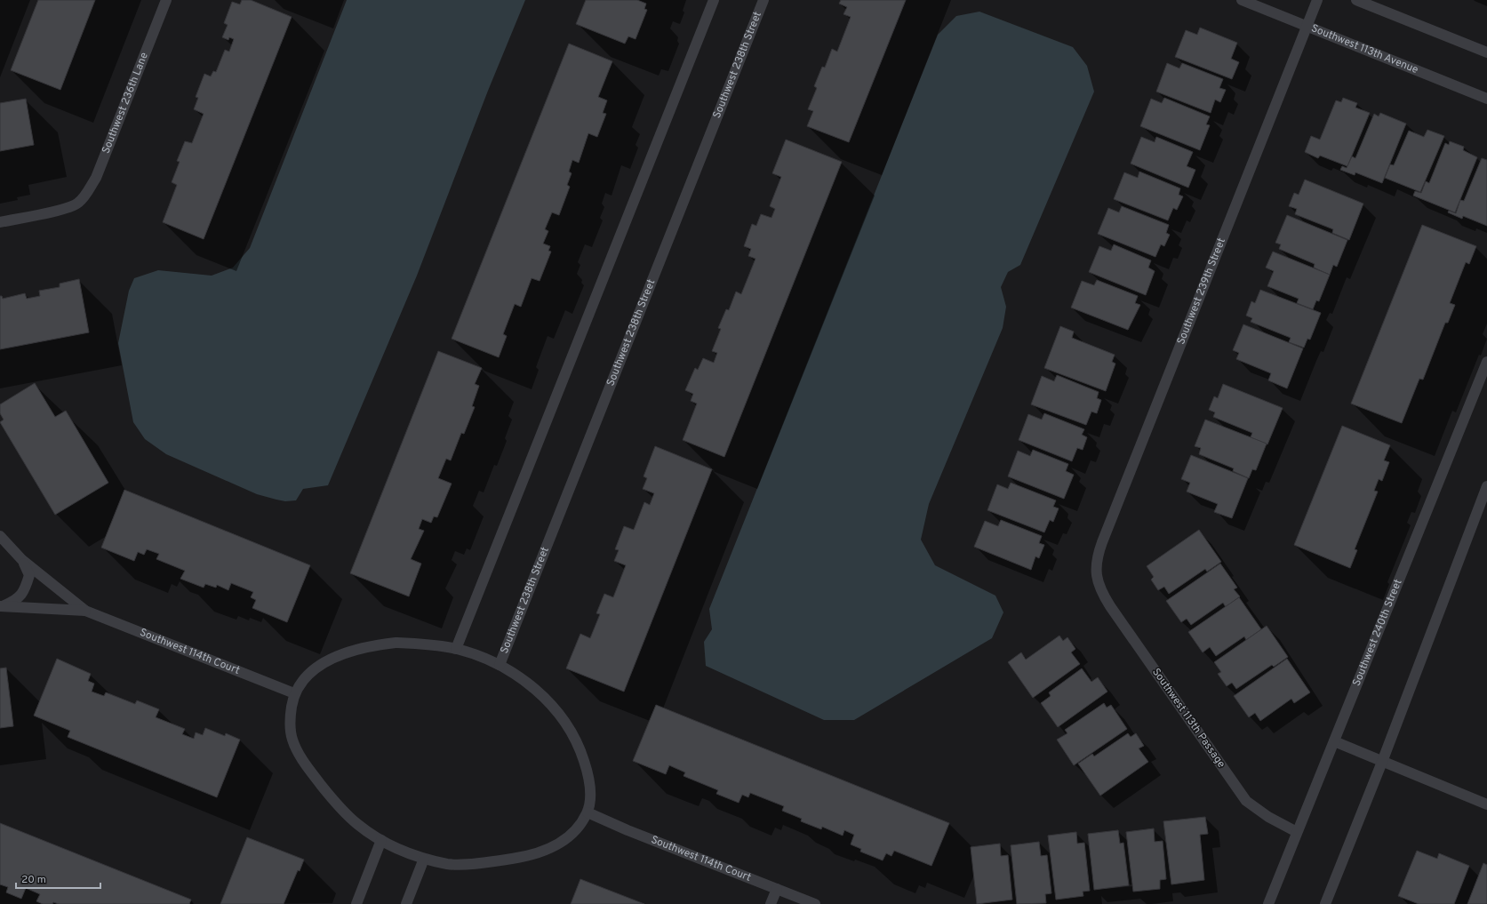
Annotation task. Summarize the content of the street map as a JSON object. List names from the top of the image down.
{
  "streets": {
    "street": [
      "Southwest 113th Avenue",
      "Southwest 238th Street",
      "Southwest 236th Lane",
      "Southwest 239th Street",
      "Southwest 240th Street",
      "Southwest 114th Court",
      "Southwest 113th Passage"
    ]
  },
  "crossings": [
    ["Southwest 113th Avenue", "Southwest 239th Street"],
    ["Southwest 239th Street", "Southwest 113th Passage"],
    ["Southwest 240th Street", "Southwest 113th Passage"]
  ],
  "scale_bar": "20 m"
}
